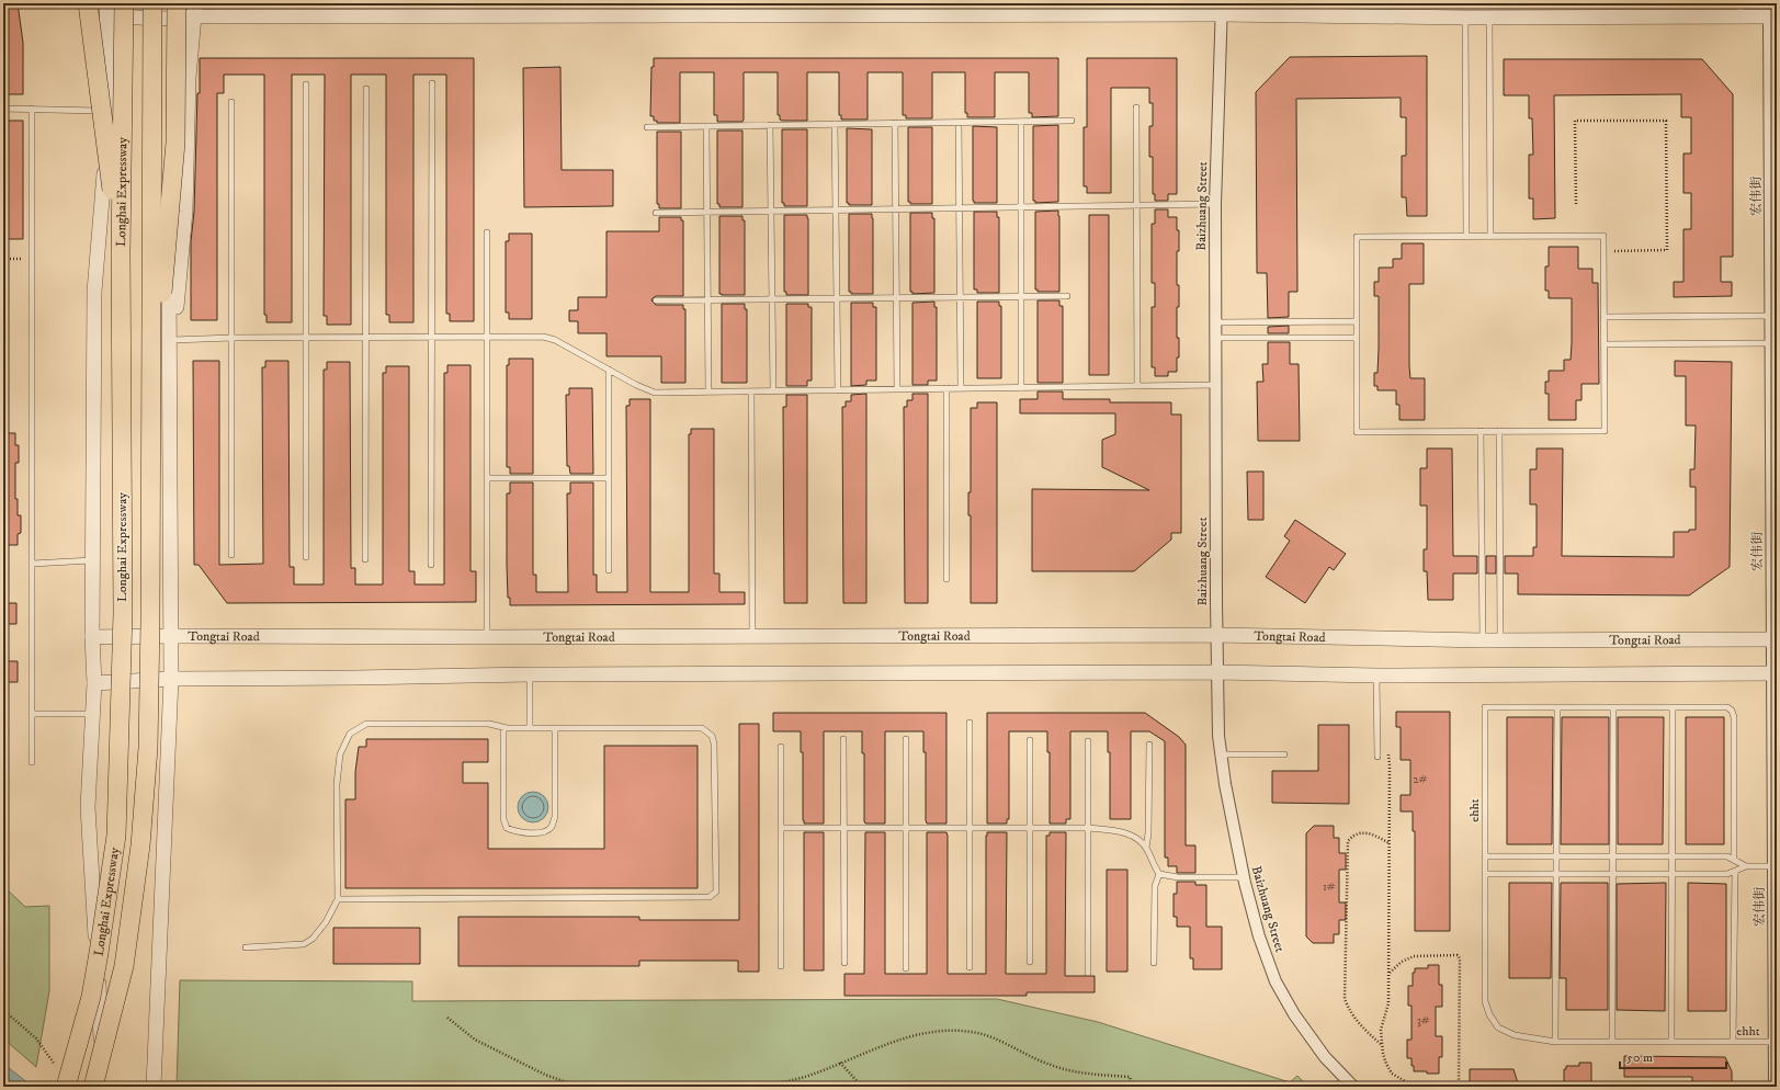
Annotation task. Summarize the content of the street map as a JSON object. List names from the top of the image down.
{
  "streets": {
    "highway": ["Longhai Expressway"],
    "street": ["宏伟街", "Baizhuang Street", "Tongtai Road"],
    "lane": ["ehht"]
  },
  "crossings": [
    ["宏伟街", "Tongtai Road"],
    ["宏伟街", "ehht"],
    ["Baizhuang Street", "Tongtai Road"]
  ],
  "house_numbers": ["2#", "1#", "3#"],
  "scale_bar": "50 m"
}
